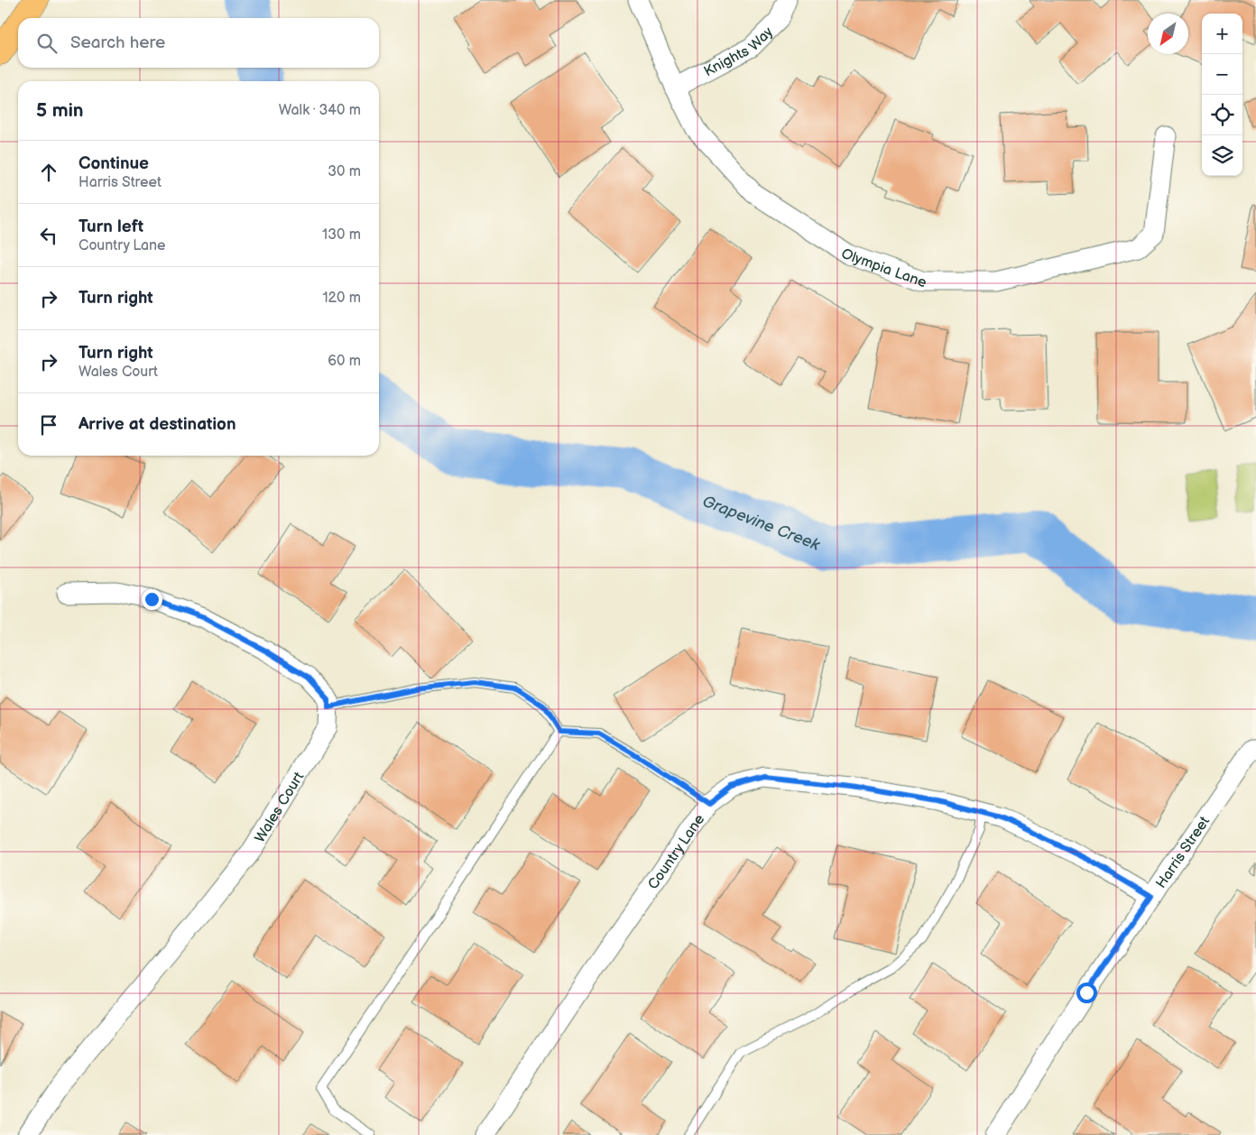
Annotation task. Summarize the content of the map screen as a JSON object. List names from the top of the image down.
{
  "streets": {
    "street": [
      "Knights Way",
      "Olympia Lane",
      "Wales Court",
      "Country Lane",
      "Harris Street"
    ]
  },
  "crossings": [
    ["Knights Way", "Olympia Lane"],
    ["Country Lane", "Harris Street"]
  ],
  "water": ["Grapevine Creek"],
  "north": "bottom left",
  "page": {
    "map_buttons": ["+", "−"],
    "search": "Search here",
    "heading": ["5 min", "Walk · 340 m"],
    "list": [
      ["Continue", "Harris Street", "30 m"],
      ["Turn left", "Country Lane", "130 m"],
      ["Turn right", "120 m"],
      ["Turn right", "Wales Court", "60 m"],
      "Arrive at destination"
    ]
  }
}
